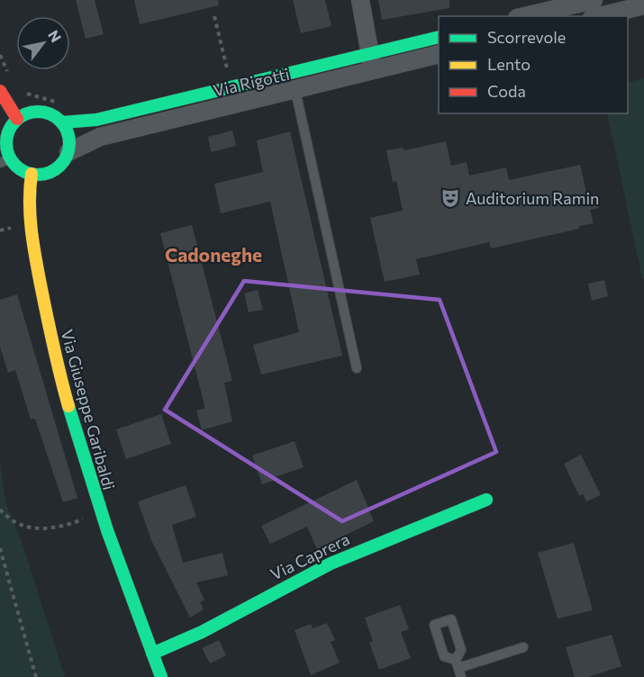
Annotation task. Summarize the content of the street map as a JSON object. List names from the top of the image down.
{
  "streets": {
    "main road": ["Via Rigotti", "Via Giuseppe Garibaldi", "Via Caprera"]
  },
  "crossings": [
    ["Via Rigotti", "Via Giuseppe Garibaldi"],
    ["Via Giuseppe Garibaldi", "Via Caprera"]
  ],
  "districts": ["Cadoneghe"],
  "places": {
    "theatre": ["Auditorium Ramin"]
  },
  "legend": ["Scorrevole", "Lento", "Coda"],
  "north": "top right"
}
